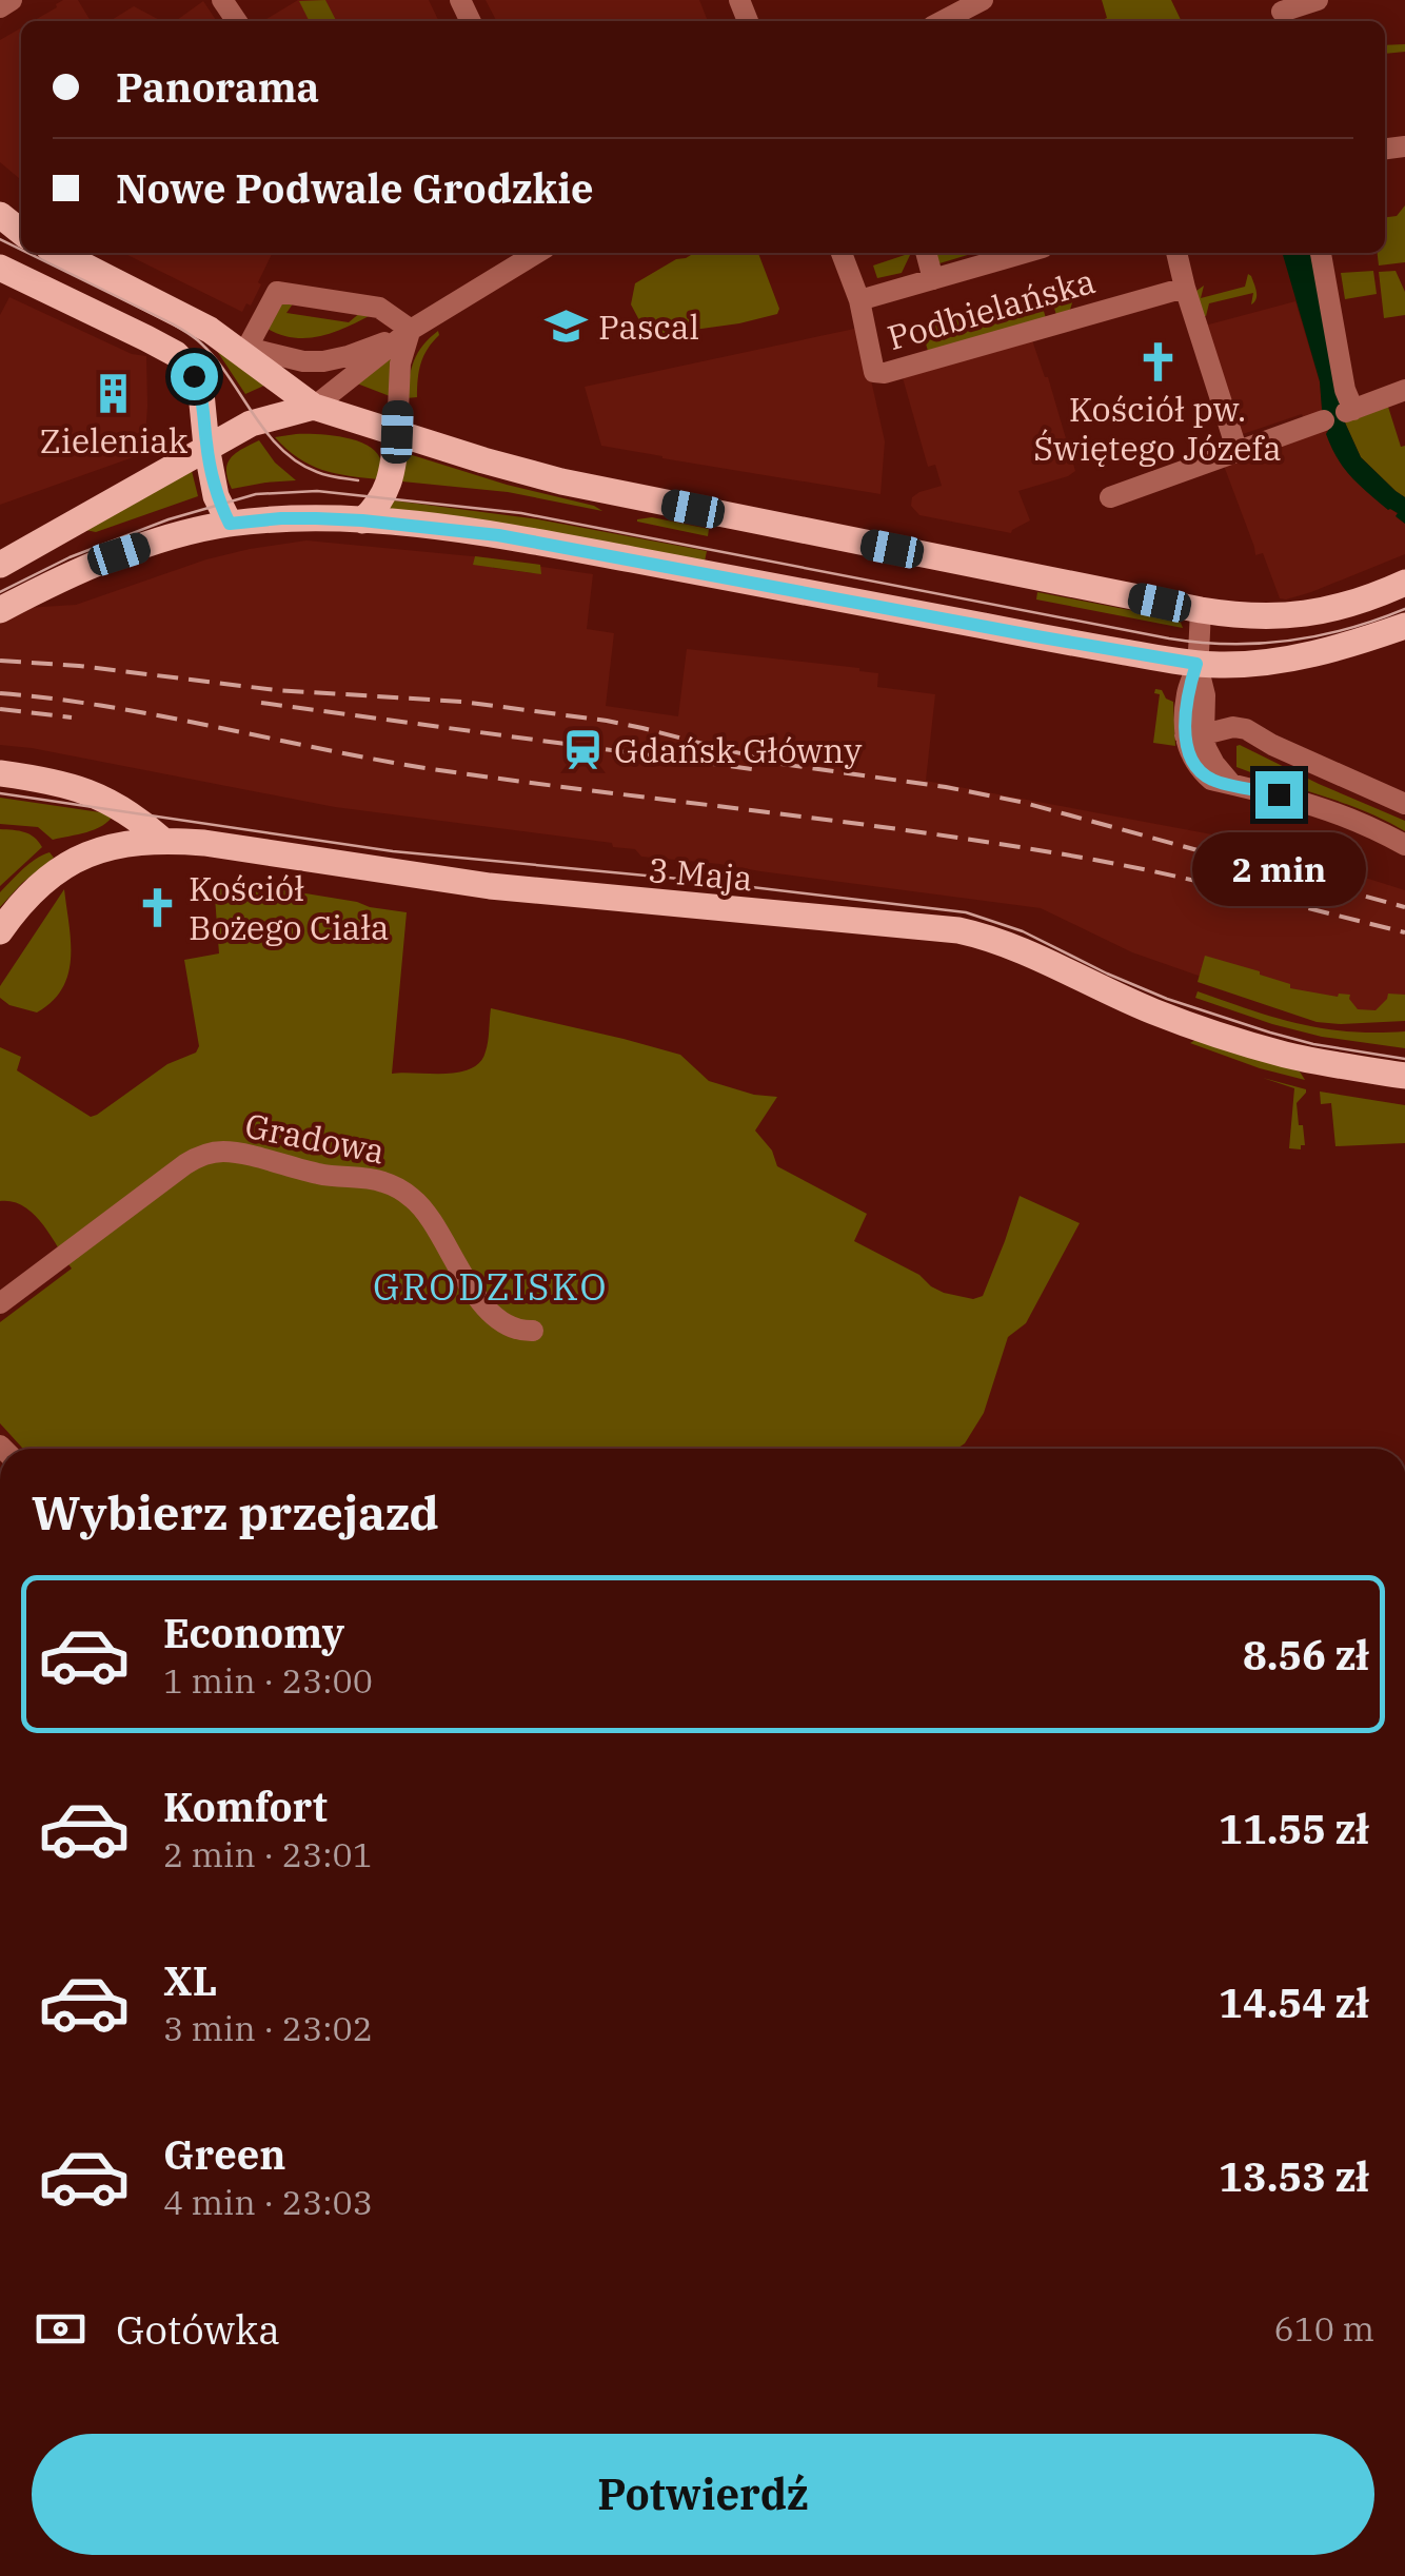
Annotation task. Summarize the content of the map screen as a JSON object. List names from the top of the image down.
{
  "streets": {
    "main road": ["3 Maja"],
    "street": ["Podbielańska", "Gradowa"]
  },
  "districts": ["GRODZISKO"],
  "places": {
    "school or university": ["Pascal"],
    "church": ["Kościół pw. Świętego Józefa", "Kościół Bożego Ciała"],
    "building": ["Zieleniak"],
    "station": ["Gdańsk Główny"]
  },
  "page": {
    "banner": ["Panorama", "Nowe Podwale Grodzkie"],
    "bubble": "2 min",
    "heading": "Wybierz przejazd",
    "list": [
      {
        "name": "Economy",
        "note": "1 min · 23:00",
        "value": "8.56 zł"
      },
      {
        "name": "Komfort",
        "note": "2 min · 23:01",
        "value": "11.55 zł"
      },
      {
        "name": "XL",
        "note": "3 min · 23:02",
        "value": "14.54 zł"
      },
      {
        "name": "Green",
        "note": "4 min · 23:03",
        "value": "13.53 zł"
      }
    ],
    "pay": ["Gotówka", "610 m"],
    "buttons": "Potwierdź"
  }
}
